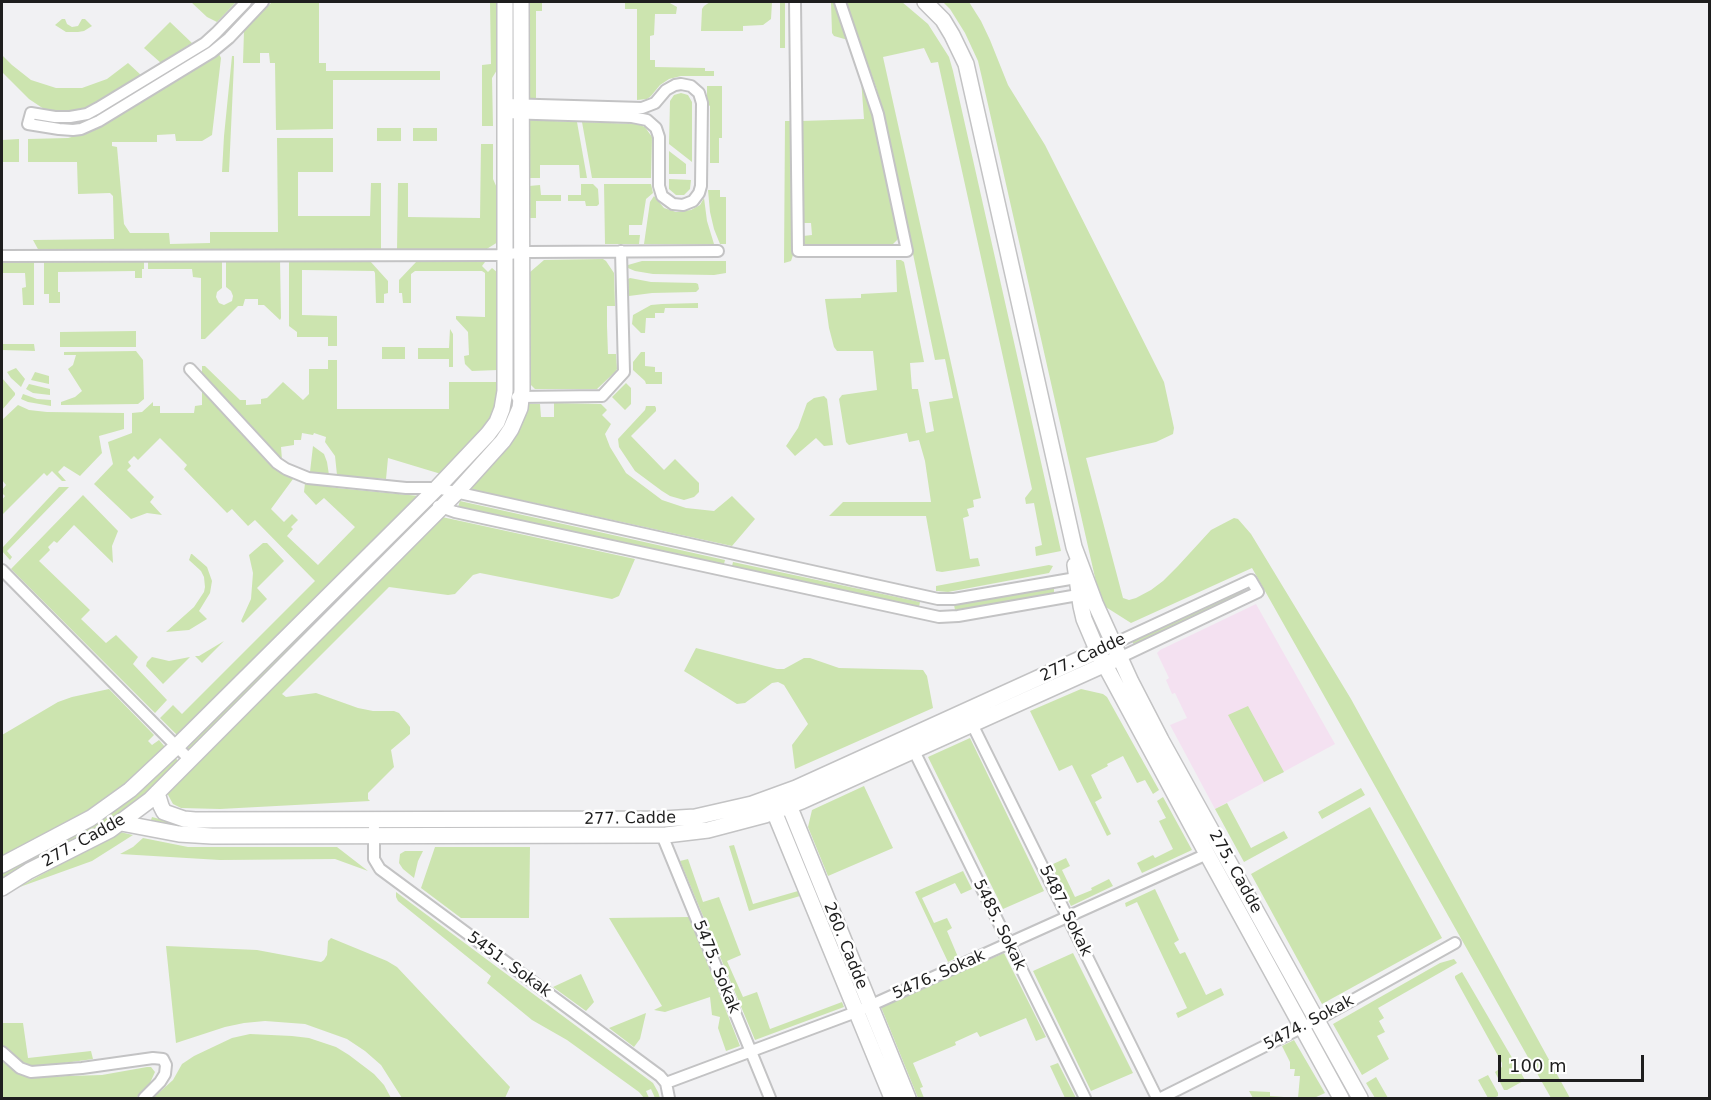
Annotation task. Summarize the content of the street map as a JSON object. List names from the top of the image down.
{
  "streets": {
    "street": [
      "277. Cadde",
      "275. Cadde",
      "5487. Sokak",
      "5485. Sokak",
      "260. Cadde",
      "5451. Sokak",
      "5475. Sokak",
      "5476. Sokak",
      "5474. Sokak"
    ]
  },
  "crossings": [
    ["277. Cadde", "275. Cadde"],
    ["277. Cadde", "5487. Sokak"],
    ["277. Cadde", "5485. Sokak"],
    ["277. Cadde", "260. Cadde"],
    ["277. Cadde", "5451. Sokak"],
    ["277. Cadde", "5475. Sokak"],
    ["275. Cadde", "5476. Sokak"],
    ["275. Cadde", "5474. Sokak"],
    ["5487. Sokak", "5476. Sokak"],
    ["5487. Sokak", "5474. Sokak"],
    ["5485. Sokak", "5476. Sokak"],
    ["260. Cadde", "5476. Sokak"],
    ["5451. Sokak", "5476. Sokak"],
    ["5475. Sokak", "5476. Sokak"]
  ],
  "scale_bar": "100 m"
}
